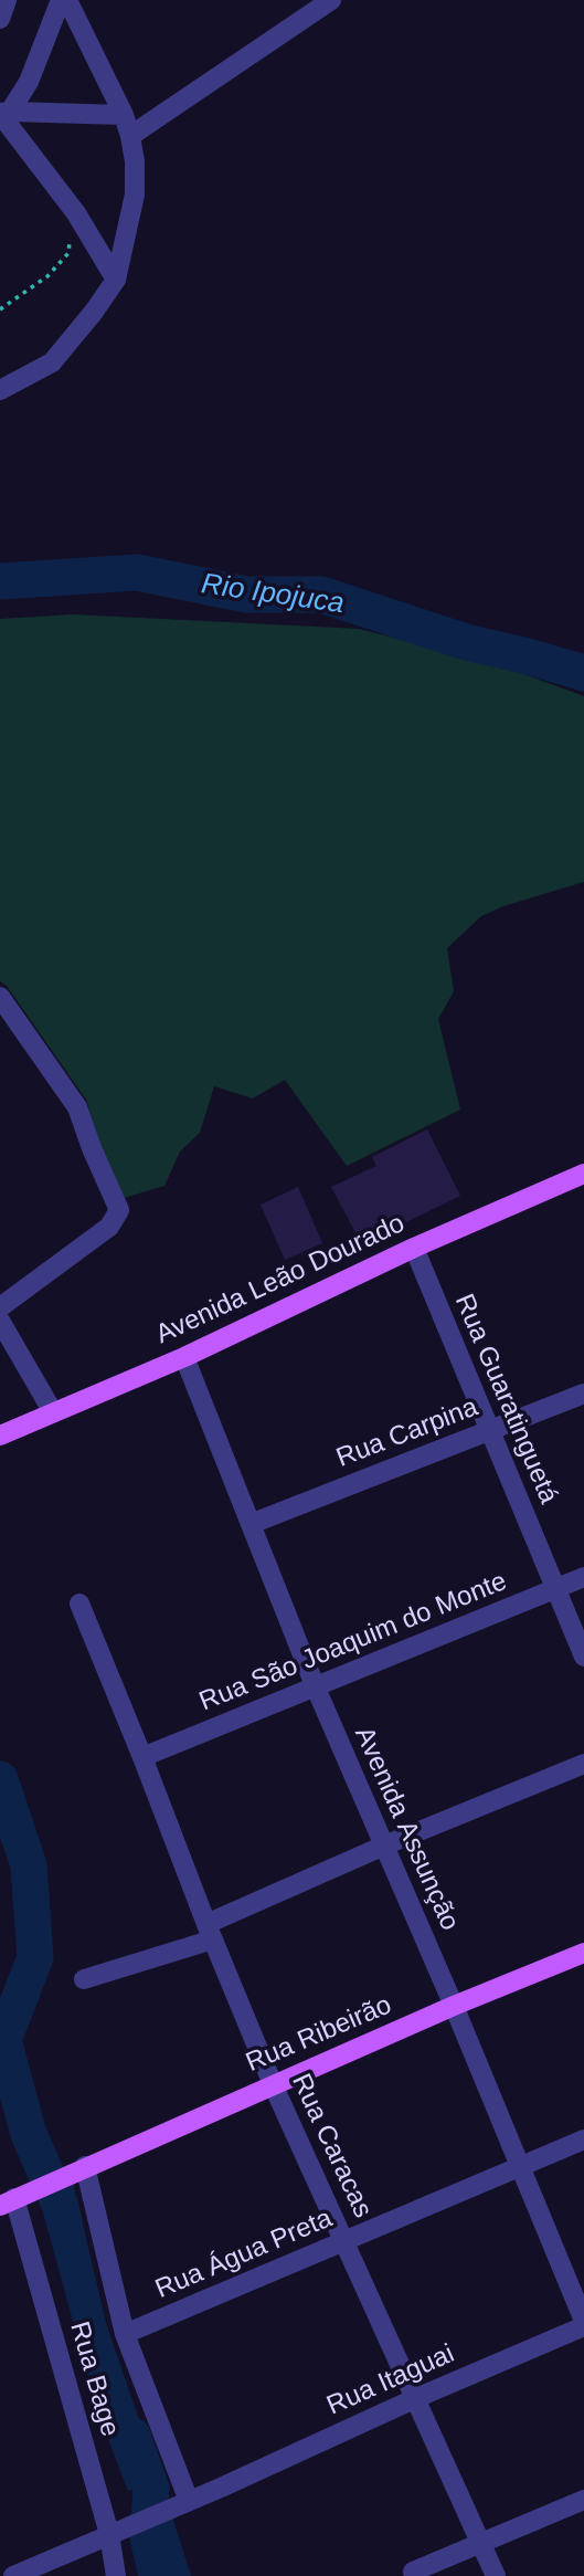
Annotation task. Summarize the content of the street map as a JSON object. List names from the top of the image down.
{
  "streets": {
    "main road": ["Avenida Leão Dourado", "Rua Ribeirão"],
    "street": [
      "Rua Guaratinguetá",
      "Rua Carpina",
      "Rua São Joaquim do Monte",
      "Avenida Assunção",
      "Rua Caracas",
      "Rua Água Preta",
      "Rua Bage",
      "Rua Itaguai"
    ]
  },
  "crossings": [
    ["Avenida Leão Dourado", "Rua Guaratinguetá"],
    ["Avenida Leão Dourado", "Avenida Assunção"],
    ["Rua Guaratinguetá", "Rua Carpina"],
    ["Rua Guaratinguetá", "Rua São Joaquim do Monte"],
    ["Rua Carpina", "Avenida Assunção"],
    ["Rua São Joaquim do Monte", "Avenida Assunção"],
    ["Rua São Joaquim do Monte", "Rua Caracas"],
    ["Avenida Assunção", "Rua Ribeirão"],
    ["Avenida Assunção", "Rua Água Preta"],
    ["Avenida Assunção", "Rua Itaguai"],
    ["Rua Ribeirão", "Rua Caracas"],
    ["Rua Ribeirão", "Rua Água Preta"],
    ["Rua Ribeirão", "Rua Bage"],
    ["Rua Caracas", "Rua Água Preta"],
    ["Rua Caracas", "Rua Itaguai"],
    ["Rua Bage", "Rua Itaguai"]
  ],
  "water": ["Rio Ipojuca"]
}
